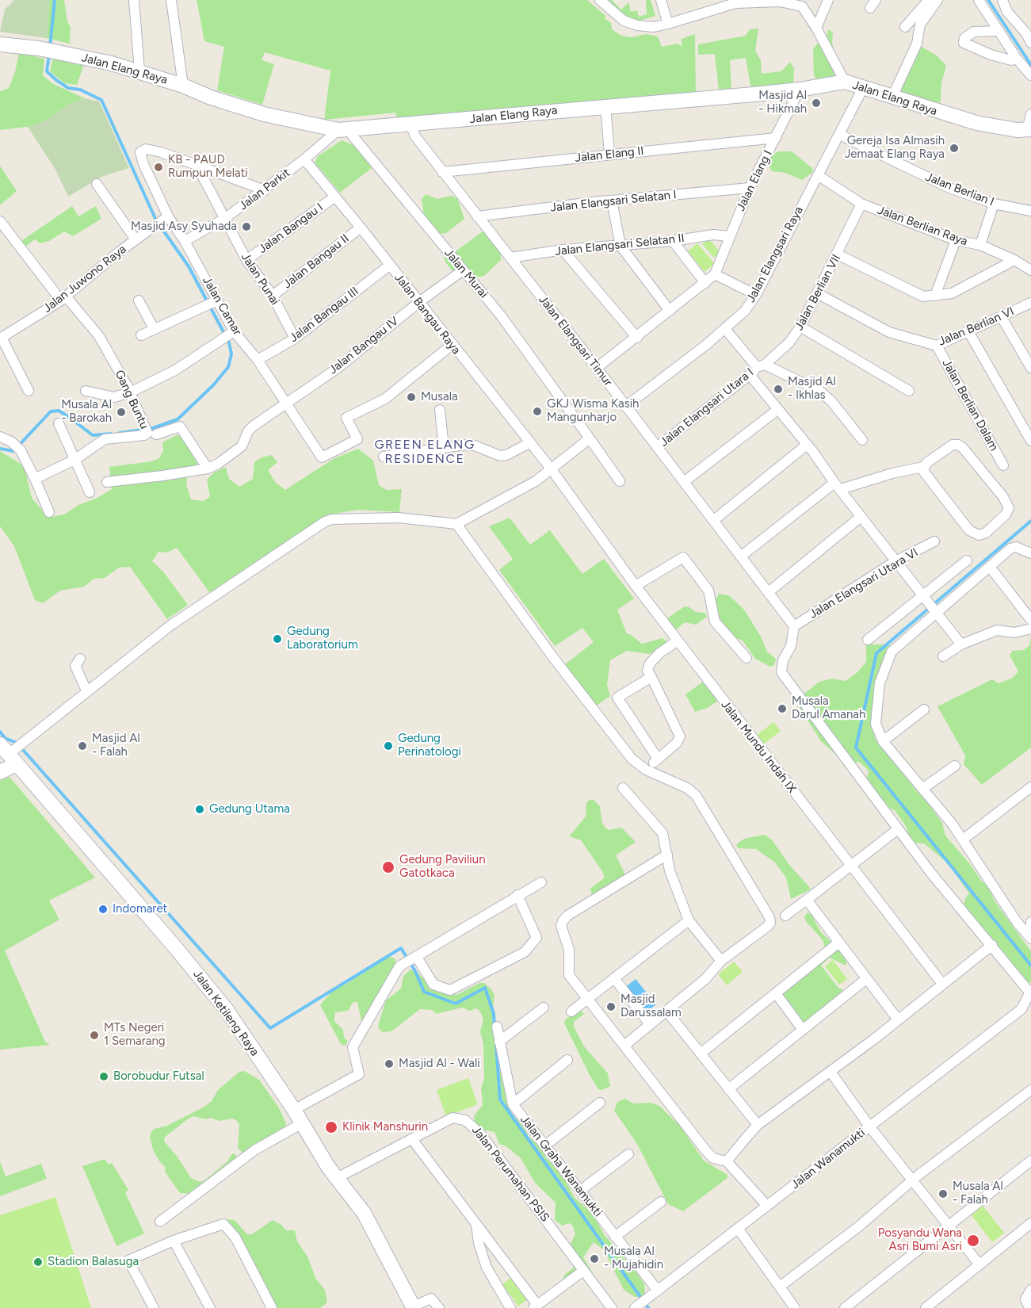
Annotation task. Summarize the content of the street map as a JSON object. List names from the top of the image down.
{
  "streets": {
    "main road": ["Jalan Elang Raya", "Jalan Ketileng Raya"],
    "street": [
      "Jalan Elang II",
      "Jalan Elang I",
      "Jalan Parkit",
      "Jalan Berlian I",
      "Jalan Elangsari Selatan I",
      "Jalan Berlian Raya",
      "Jalan Bangau I",
      "Jalan Elangsari Selatan II",
      "Jalan Elangsari Raya",
      "Jalan Bangau II",
      "Jalan Murai",
      "Jalan Juwono Raya",
      "Jalan Punai",
      "Jalan Berlian VII",
      "Jalan Camar",
      "Jalan Bangau Raya",
      "Jalan Bangau III",
      "Jalan Berlian VI",
      "Jalan Elangsari Timur",
      "Jalan Bangau IV",
      "Gang Buntu",
      "Jalan Berlian Dalam",
      "Jalan Elangsari Utara I",
      "Jalan Elangsari Utara VI",
      "Jalan Mundu Indah IX",
      "Jalan Wanamukti",
      "Jalan Graha Wanamukti",
      "Jalan Perumahan PSIS"
    ]
  },
  "crossings": [
    ["Jalan Elang Raya", "Jalan Elang I"],
    ["Jalan Elang Raya", "Jalan Parkit"],
    ["Jalan Elang Raya", "Jalan Elangsari Raya"],
    ["Jalan Elang Raya", "Jalan Murai"],
    ["Jalan Elang Raya", "Jalan Elangsari Timur"],
    ["Jalan Elang II", "Jalan Elang I"],
    ["Jalan Elang II", "Jalan Elangsari Timur"],
    ["Jalan Elang I", "Jalan Elangsari Selatan I"],
    ["Jalan Elang I", "Jalan Elangsari Selatan II"],
    ["Jalan Parkit", "Jalan Murai"],
    ["Jalan Parkit", "Jalan Punai"],
    ["Jalan Parkit", "Jalan Camar"],
    ["Jalan Parkit", "Jalan Bangau Raya"],
    ["Jalan Berlian I", "Jalan Elangsari Raya"],
    ["Jalan Elangsari Selatan I", "Jalan Elangsari Timur"],
    ["Jalan Berlian Raya", "Jalan Elangsari Raya"],
    ["Jalan Berlian Raya", "Jalan Berlian VII"],
    ["Jalan Bangau I", "Jalan Punai"],
    ["Jalan Bangau I", "Jalan Bangau Raya"],
    ["Jalan Elangsari Selatan II", "Jalan Elangsari Timur"],
    ["Jalan Elangsari Raya", "Jalan Elangsari Timur"],
    ["Jalan Bangau II", "Jalan Punai"],
    ["Jalan Bangau II", "Jalan Bangau Raya"],
    ["Jalan Murai", "Jalan Bangau IV"],
    ["Jalan Juwono Raya", "Jalan Camar"],
    ["Jalan Juwono Raya", "Gang Buntu"],
    ["Jalan Punai", "Jalan Camar"],
    ["Jalan Punai", "Jalan Bangau III"],
    ["Jalan Berlian VII", "Jalan Berlian VI"],
    ["Jalan Berlian VII", "Jalan Elangsari Utara I"],
    ["Jalan Camar", "Jalan Bangau Raya"],
    ["Jalan Camar", "Jalan Bangau III"],
    ["Jalan Camar", "Jalan Bangau IV"],
    ["Jalan Bangau Raya", "Jalan Bangau III"],
    ["Jalan Bangau Raya", "Jalan Bangau IV"],
    ["Jalan Bangau Raya", "Jalan Mundu Indah IX"],
    ["Jalan Berlian VI", "Jalan Berlian Dalam"],
    ["Jalan Elangsari Timur", "Jalan Elangsari Utara I"],
    ["Jalan Elangsari Timur", "Jalan Elangsari Utara VI"],
    ["Jalan Ketileng Raya", "Jalan Perumahan PSIS"],
    ["Jalan Wanamukti", "Jalan Graha Wanamukti"]
  ],
  "districts": ["GREEN ELANG RESIDENCE"],
  "places": [
    "Masjid Al - Hikmah",
    "Gereja Isa Almasih Jemaat Elang Raya",
    "KB - PAUD Rumpun Melati",
    "Masjid Asy Syuhada",
    "Masjid Al - Ikhlas",
    "Musala",
    "GKJ Wisma Kasih Mangunharjo",
    "Musala Al - Barokah",
    "Gedung Laboratorium",
    "Musala Darul Amanah",
    "Masjid Al - Falah",
    "Gedung Perinatologi",
    "Gedung Utama",
    "Gedung Paviliun Gatotkaca",
    "Indomaret",
    "Masjid Darussalam",
    "MTs Negeri 1 Semarang",
    "Masjid Al - Wali",
    "Borobudur Futsal",
    "Klinik Manshurin",
    "Musala Al - Falah",
    "Posyandu Wana Asri Bumi Asri",
    "Musala Al - Mujahidin",
    "Stadion Balasuga"
  ]
}
